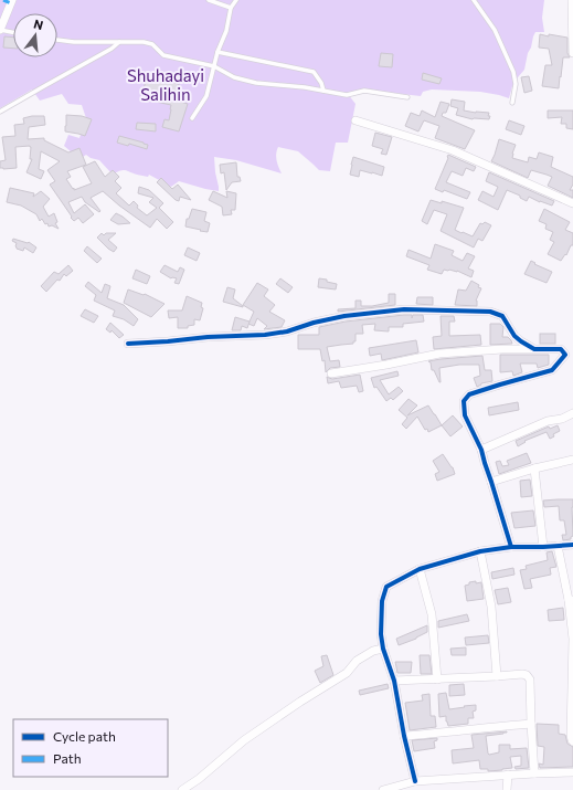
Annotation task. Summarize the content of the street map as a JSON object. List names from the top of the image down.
{
  "parks": ["Shuhadayi Salihin"],
  "legend": ["Cycle path", "Path"],
  "north": "top"
}
